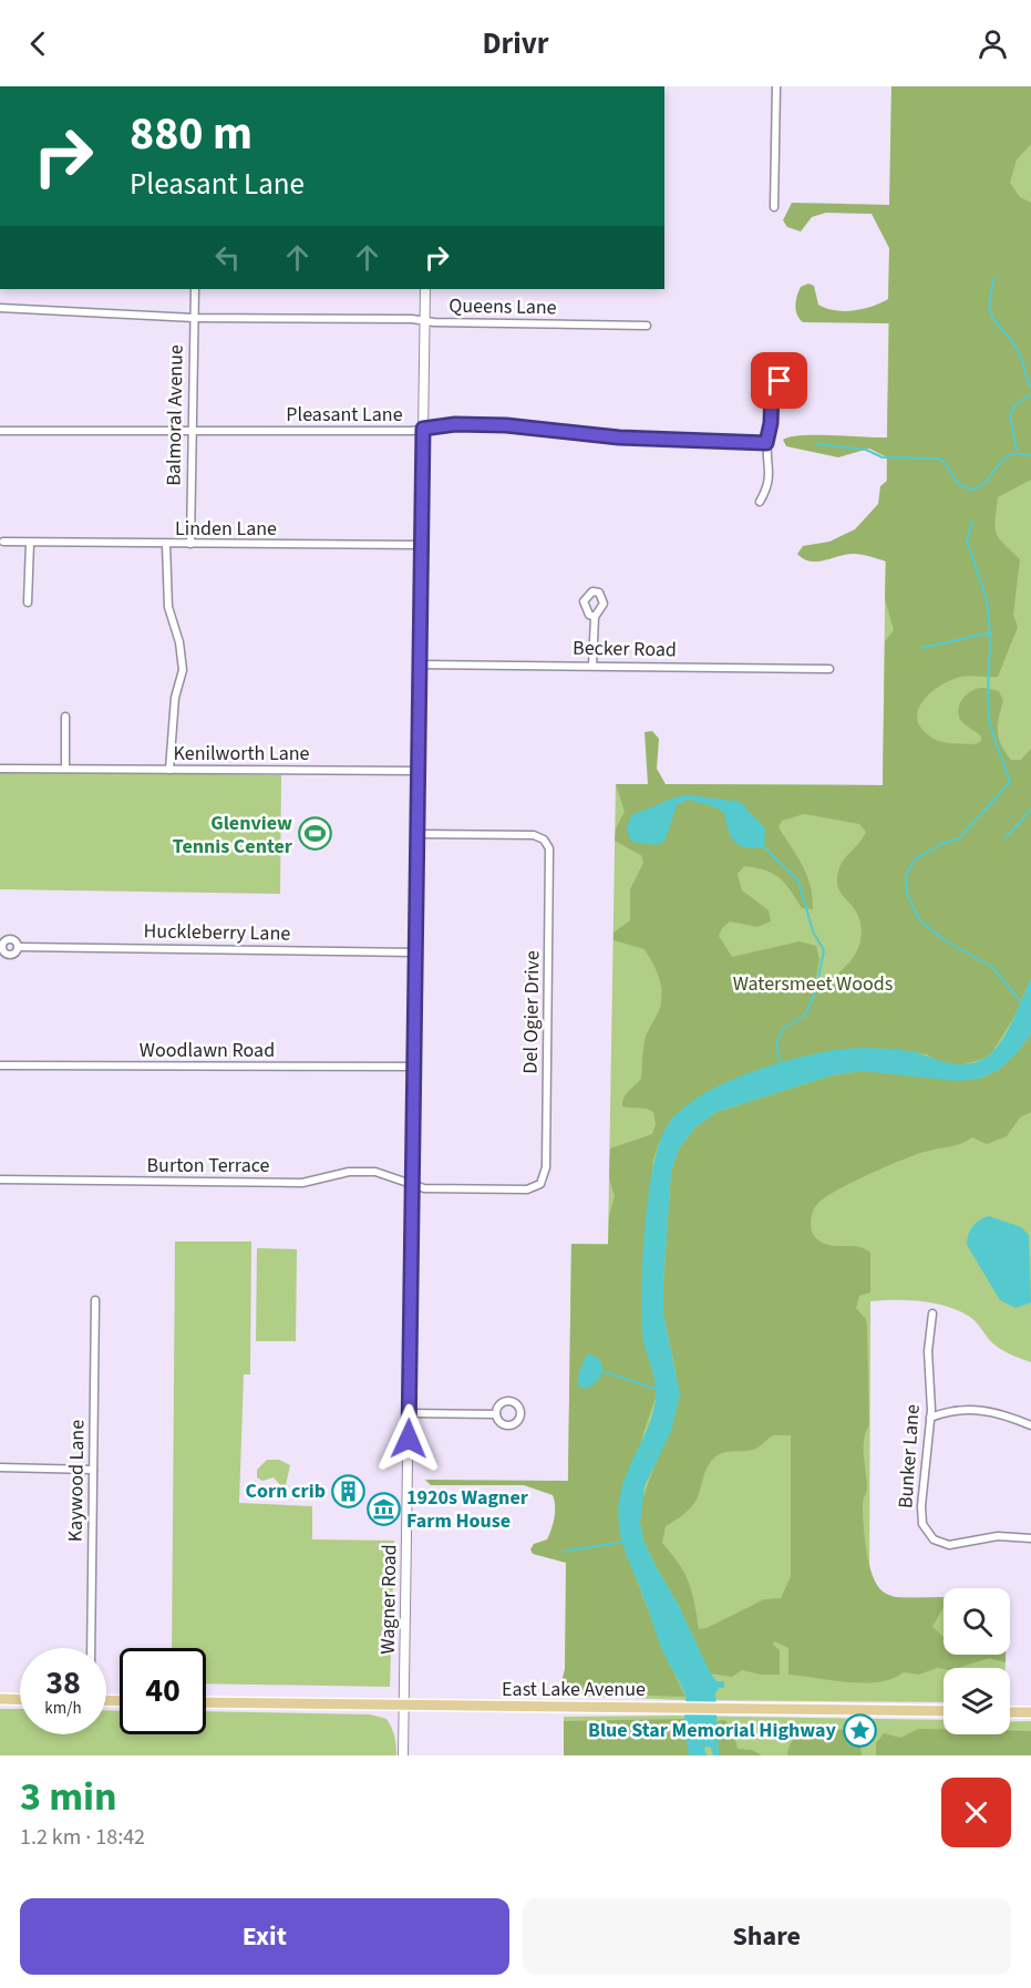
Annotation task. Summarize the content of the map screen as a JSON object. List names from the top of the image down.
{
  "streets": {
    "main road": ["East Lake Avenue"],
    "street": [
      "Queens Lane",
      "Pleasant Lane",
      "Balmoral Avenue",
      "Linden Lane",
      "Becker Road",
      "Kenilworth Lane",
      "Huckleberry Lane",
      "Del Ogier Drive",
      "Woodlawn Road",
      "Burton Terrace",
      "Bunker Lane",
      "Kaywood Lane",
      "Wagner Road"
    ]
  },
  "crossings": [
    ["Queens Lane", "Balmoral Avenue"],
    ["Queens Lane", "Wagner Road"],
    ["Pleasant Lane", "Balmoral Avenue"],
    ["Pleasant Lane", "Wagner Road"],
    ["Balmoral Avenue", "Linden Lane"],
    ["Linden Lane", "Wagner Road"],
    ["Becker Road", "Wagner Road"],
    ["Kenilworth Lane", "Wagner Road"],
    ["Huckleberry Lane", "Wagner Road"],
    ["Del Ogier Drive", "Burton Terrace"],
    ["Del Ogier Drive", "Wagner Road"],
    ["Woodlawn Road", "Wagner Road"],
    ["Burton Terrace", "Wagner Road"],
    ["Wagner Road", "East Lake Avenue"]
  ],
  "parks": ["Watersmeet Woods"],
  "places": {
    "sports": ["Glenview Tennis Center"],
    "building": ["Corn crib"],
    "museum": ["1920s Wagner Farm House"],
    "place": ["Blue Star Memorial Highway"]
  },
  "page": {
    "header": "Drivr",
    "turn": ["880 m", "Pleasant Lane"],
    "speed": "38 km/h",
    "limit": "40",
    "heading": ["3 min", "1.2 km · 18:42"],
    "buttons": ["Exit", "Share"]
  }
}
